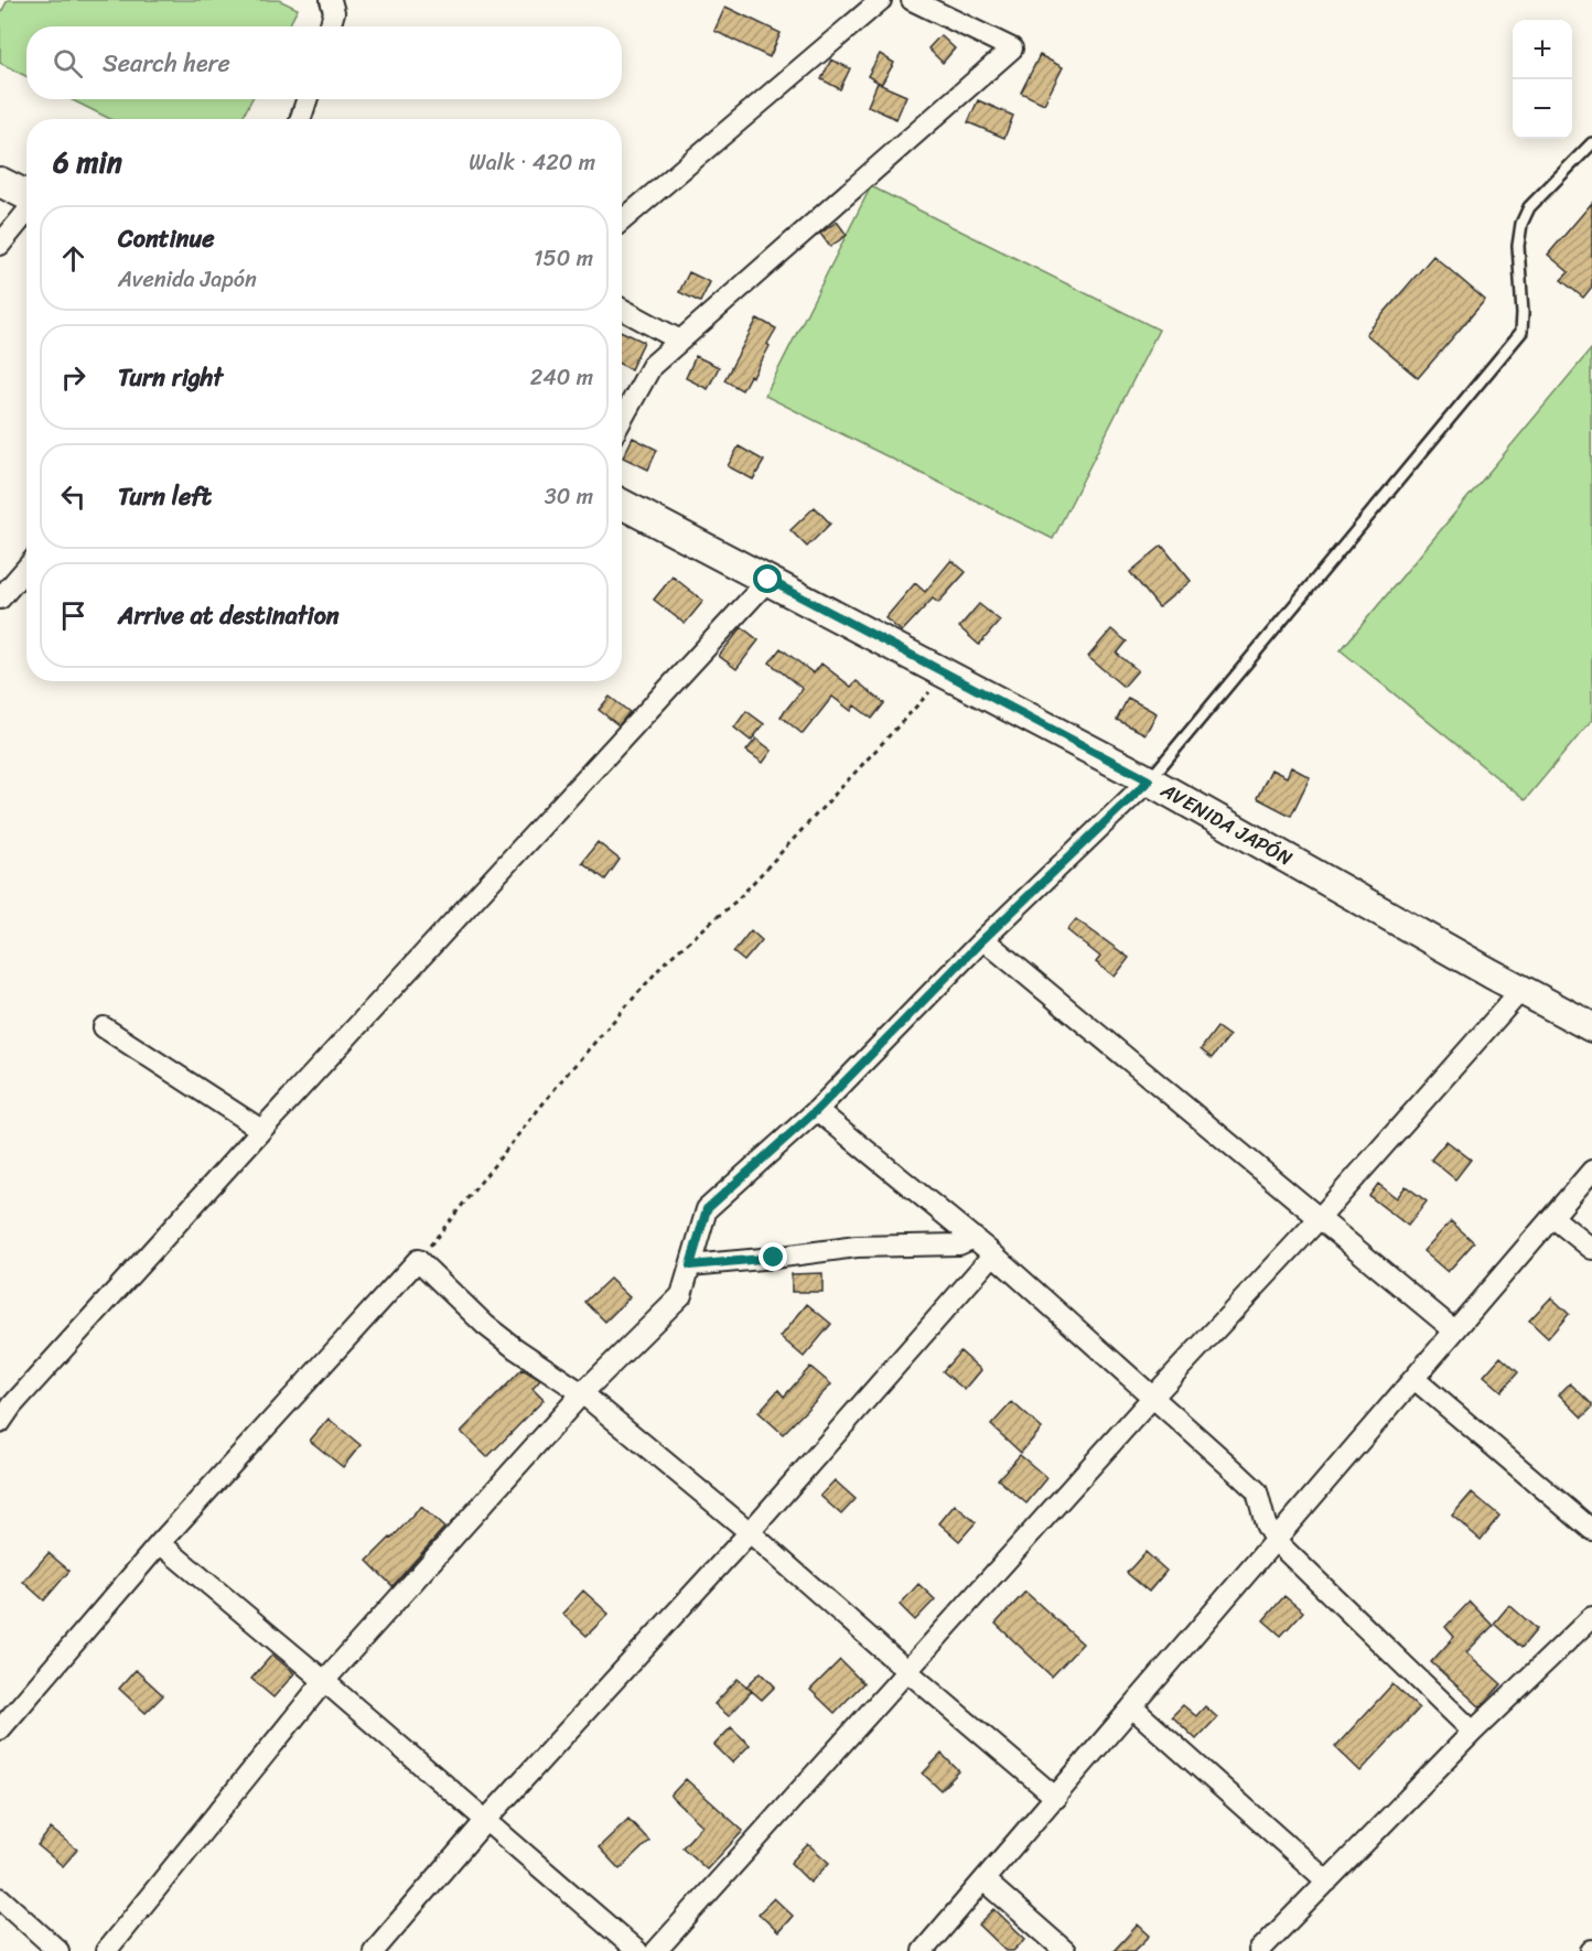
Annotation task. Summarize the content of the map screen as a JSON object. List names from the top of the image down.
{
  "streets": {
    "street": ["AVENIDA JAPÓN"]
  },
  "page": {
    "map_buttons": ["+", "−"],
    "search": "Search here",
    "heading": ["6 min", "Walk · 420 m"],
    "list": [
      ["Continue", "Avenida Japón", "150 m"],
      ["Turn right", "240 m"],
      ["Turn left", "30 m"],
      "Arrive at destination"
    ]
  }
}
